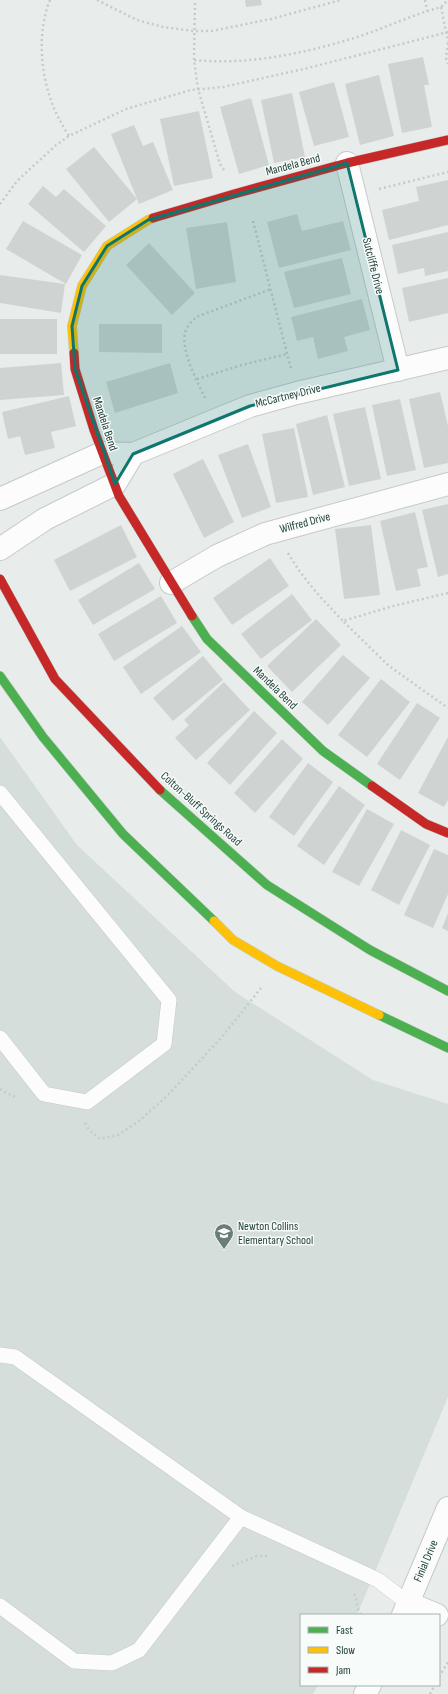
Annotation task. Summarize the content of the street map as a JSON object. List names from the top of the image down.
{
  "streets": {
    "street": [
      "Mandela Bend",
      "Sutcliffe Drive",
      "McCartney Drive",
      "Wilfred Drive",
      "Colton-Bluff Springs Road",
      "Finial Drive"
    ]
  },
  "crossings": [
    ["Mandela Bend", "Sutcliffe Drive"],
    ["Mandela Bend", "McCartney Drive"],
    ["Mandela Bend", "Wilfred Drive"],
    ["Sutcliffe Drive", "McCartney Drive"]
  ],
  "places": {
    "school or university": ["Newton Collins Elementary School"]
  },
  "legend": ["Fast", "Slow", "Jam"]
}
